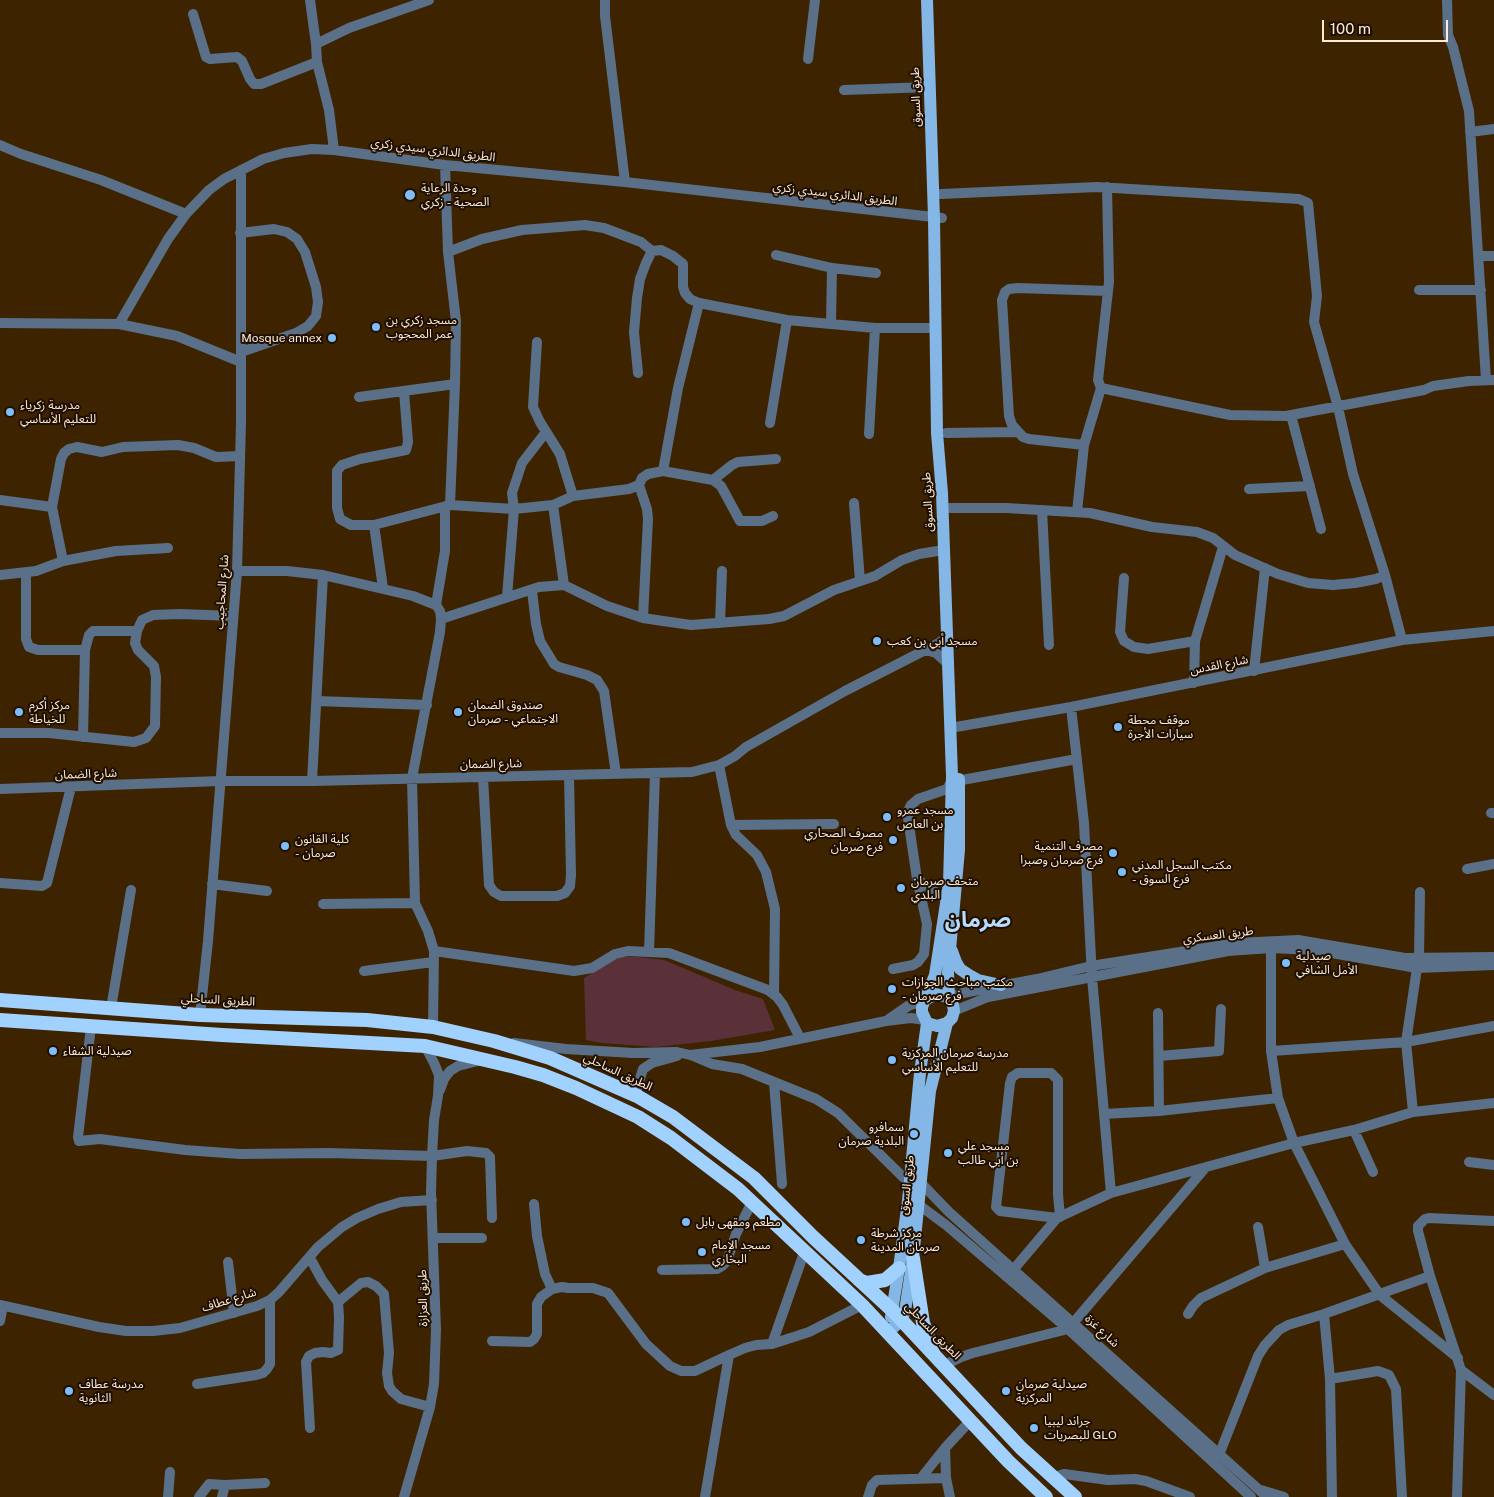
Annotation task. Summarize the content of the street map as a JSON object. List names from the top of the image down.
{
  "streets": {
    "highway": ["الطريق الساحلي"],
    "main road": ["طريق السوق"],
    "street": [
      "الطريق الدائري سيدي زكري",
      "شارع المحاجيب",
      "شارع القدس",
      "شارع الضمان",
      "طريق العسكري",
      "طريق العزازة",
      "شارع عطاف",
      "شارع غزة"
    ]
  },
  "crossings": [
    ["طريق السوق", "الطريق الدائري سيدي زكري"],
    ["طريق السوق", "شارع القدس"],
    ["طريق السوق", "شارع الضمان"],
    ["طريق السوق", "طريق العسكري"],
    ["طريق السوق", "الطريق الساحلي"],
    ["طريق السوق", "شارع غزة"],
    ["الطريق الدائري سيدي زكري", "شارع المحاجيب"],
    ["شارع المحاجيب", "شارع الضمان"],
    ["شارع المحاجيب", "الطريق الساحلي"],
    ["طريق العزازة", "شارع عطاف"]
  ],
  "districts": ["صرمان"],
  "places": [
    "وحدة الرعاية الصحية - زكري",
    "مسجد زكري بن عمر المحجوب",
    "Mosque annex",
    "مدرسة زكرياء للتعليم الأساسي",
    "مسجد أبي بن كعب",
    "مركز أكرم للخياطة",
    "صندوق الضمان الاجتماعي - صرمان",
    "موقف محطة سيارات الأجرة",
    "مسجد عمرو بن العاص",
    "مصرف الصحاري فرع صرمان",
    "كلية القانون - صرمان",
    "مصرف التنمية فرع صرمان وصبرا",
    "مكتب السجل المدني - فرع السوق",
    "متحف صرمان البلدي",
    "صيدلية الأمل الشافي",
    "مكتب مباحث الجوازات - فرع صرمان",
    "صيدلية الشفاء",
    "مدرسة صرمان المركزية للتعليم الأساسي",
    "سمافرو البلدية صرمان",
    "مسجد علي بن أبي طالب",
    "مطعم ومقهى بابل",
    "مركز شرطة صرمان المدينة",
    "مسجد الإمام البخاري",
    "مدرسة عطاف الثانوية",
    "صيدلية صرمان المركزية",
    "جراند ليبيا للبصريات GLO"
  ],
  "scale_bar": "100 m"
}
